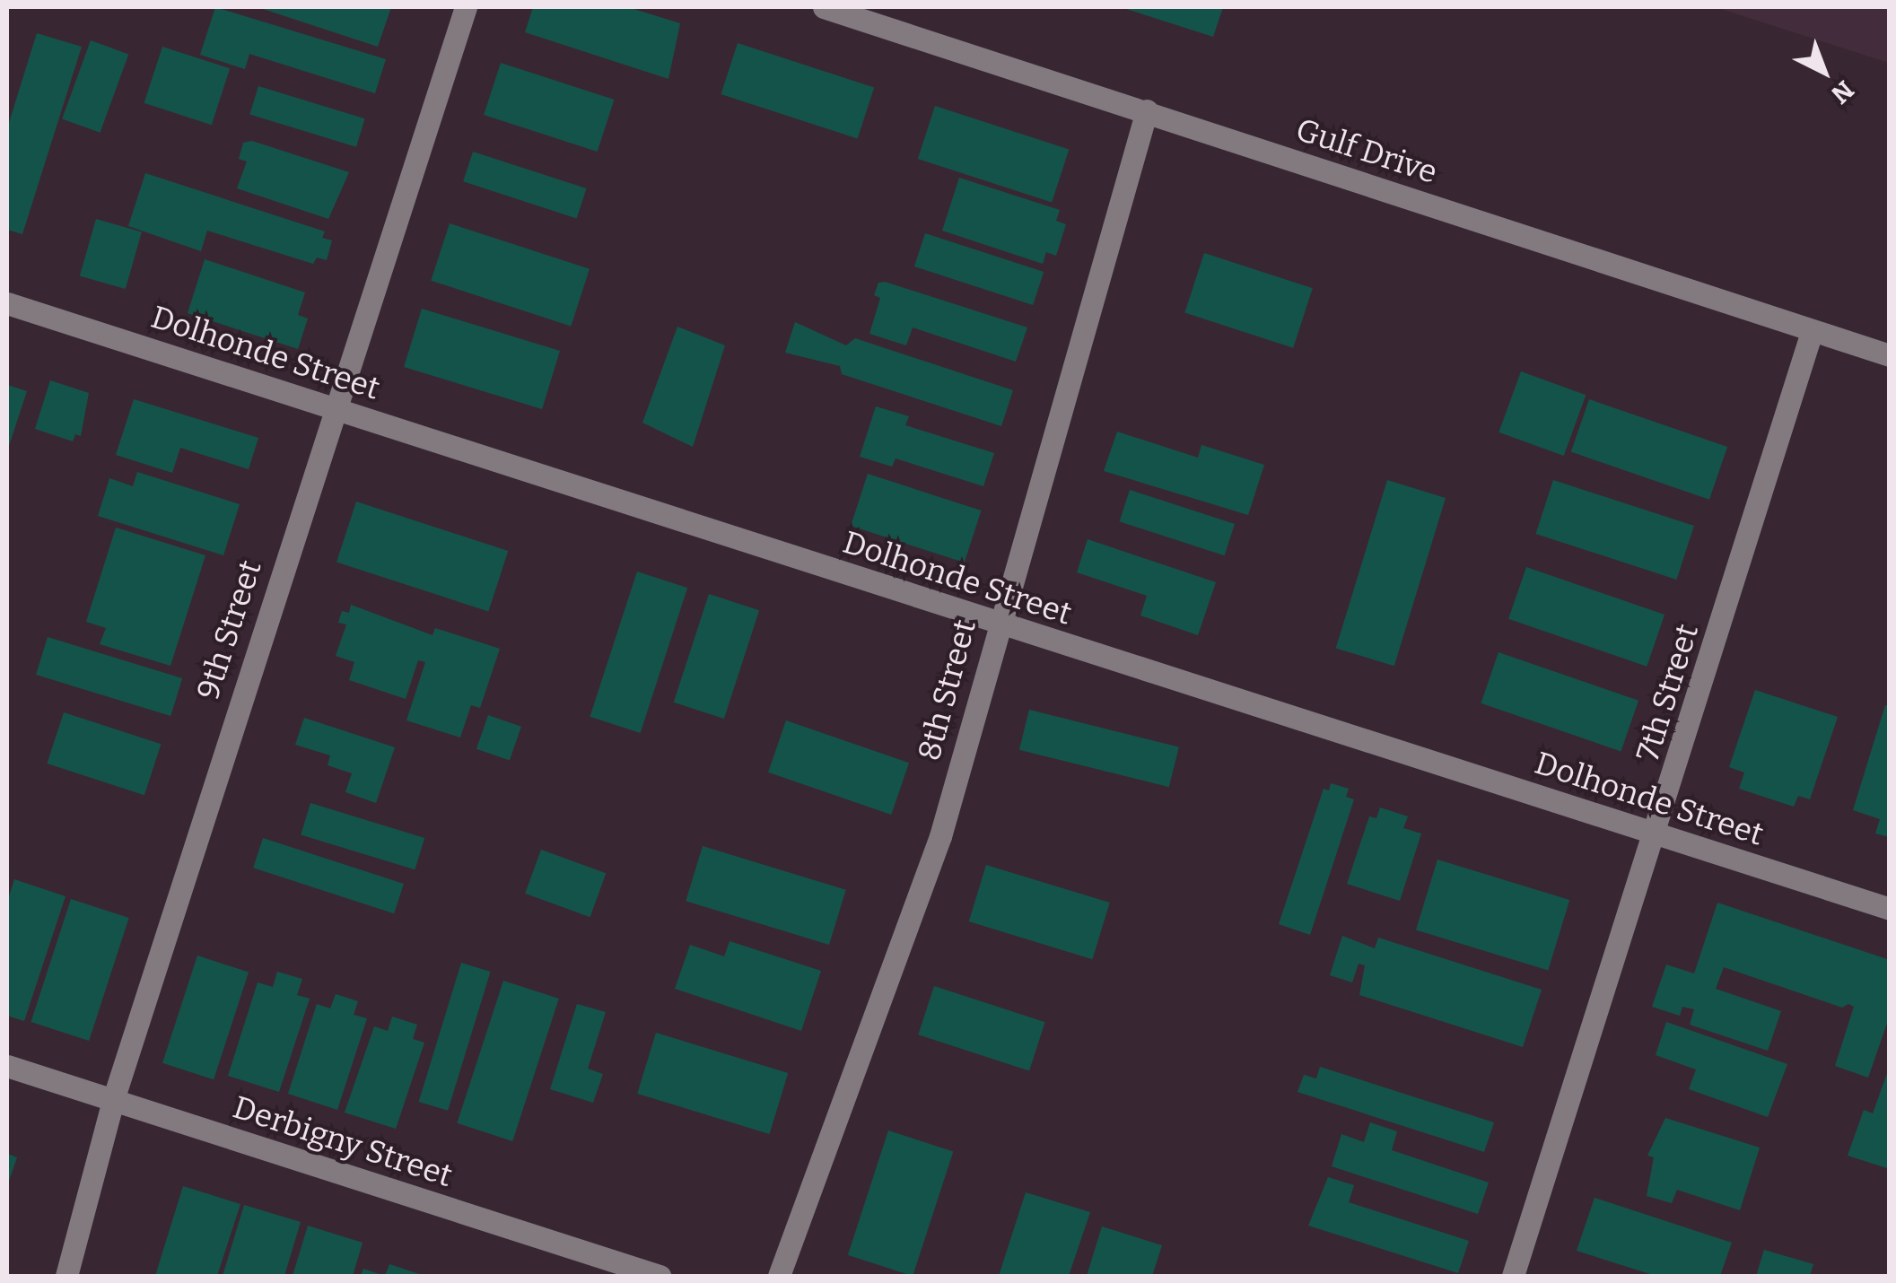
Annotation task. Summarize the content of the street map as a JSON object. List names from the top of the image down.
{
  "streets": {
    "street": [
      "Gulf Drive",
      "Dolhonde Street",
      "9th Street",
      "8th Street",
      "7th Street",
      "Derbigny Street"
    ]
  },
  "crossings": [
    ["Gulf Drive", "8th Street"],
    ["Gulf Drive", "7th Street"],
    ["Dolhonde Street", "9th Street"],
    ["Dolhonde Street", "8th Street"],
    ["Dolhonde Street", "7th Street"],
    ["9th Street", "Derbigny Street"]
  ],
  "north": "bottom right"
}
